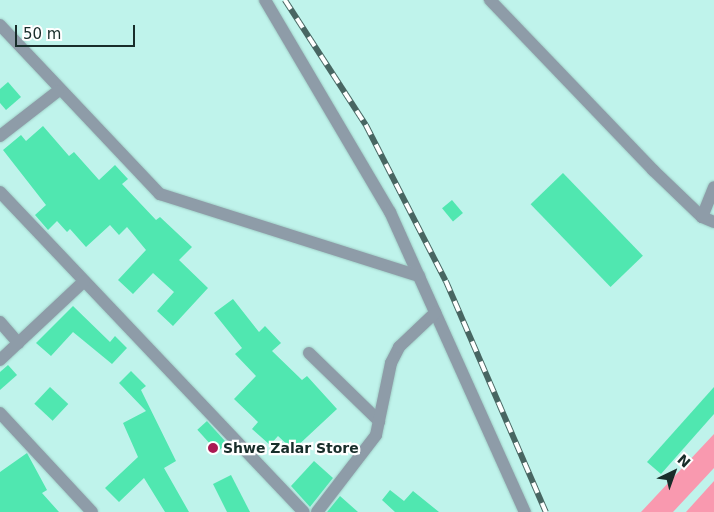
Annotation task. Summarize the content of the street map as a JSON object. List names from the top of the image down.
{
  "places": ["Shwe Zalar Store"],
  "scale_bar": "50 m",
  "north": "top right"
}
